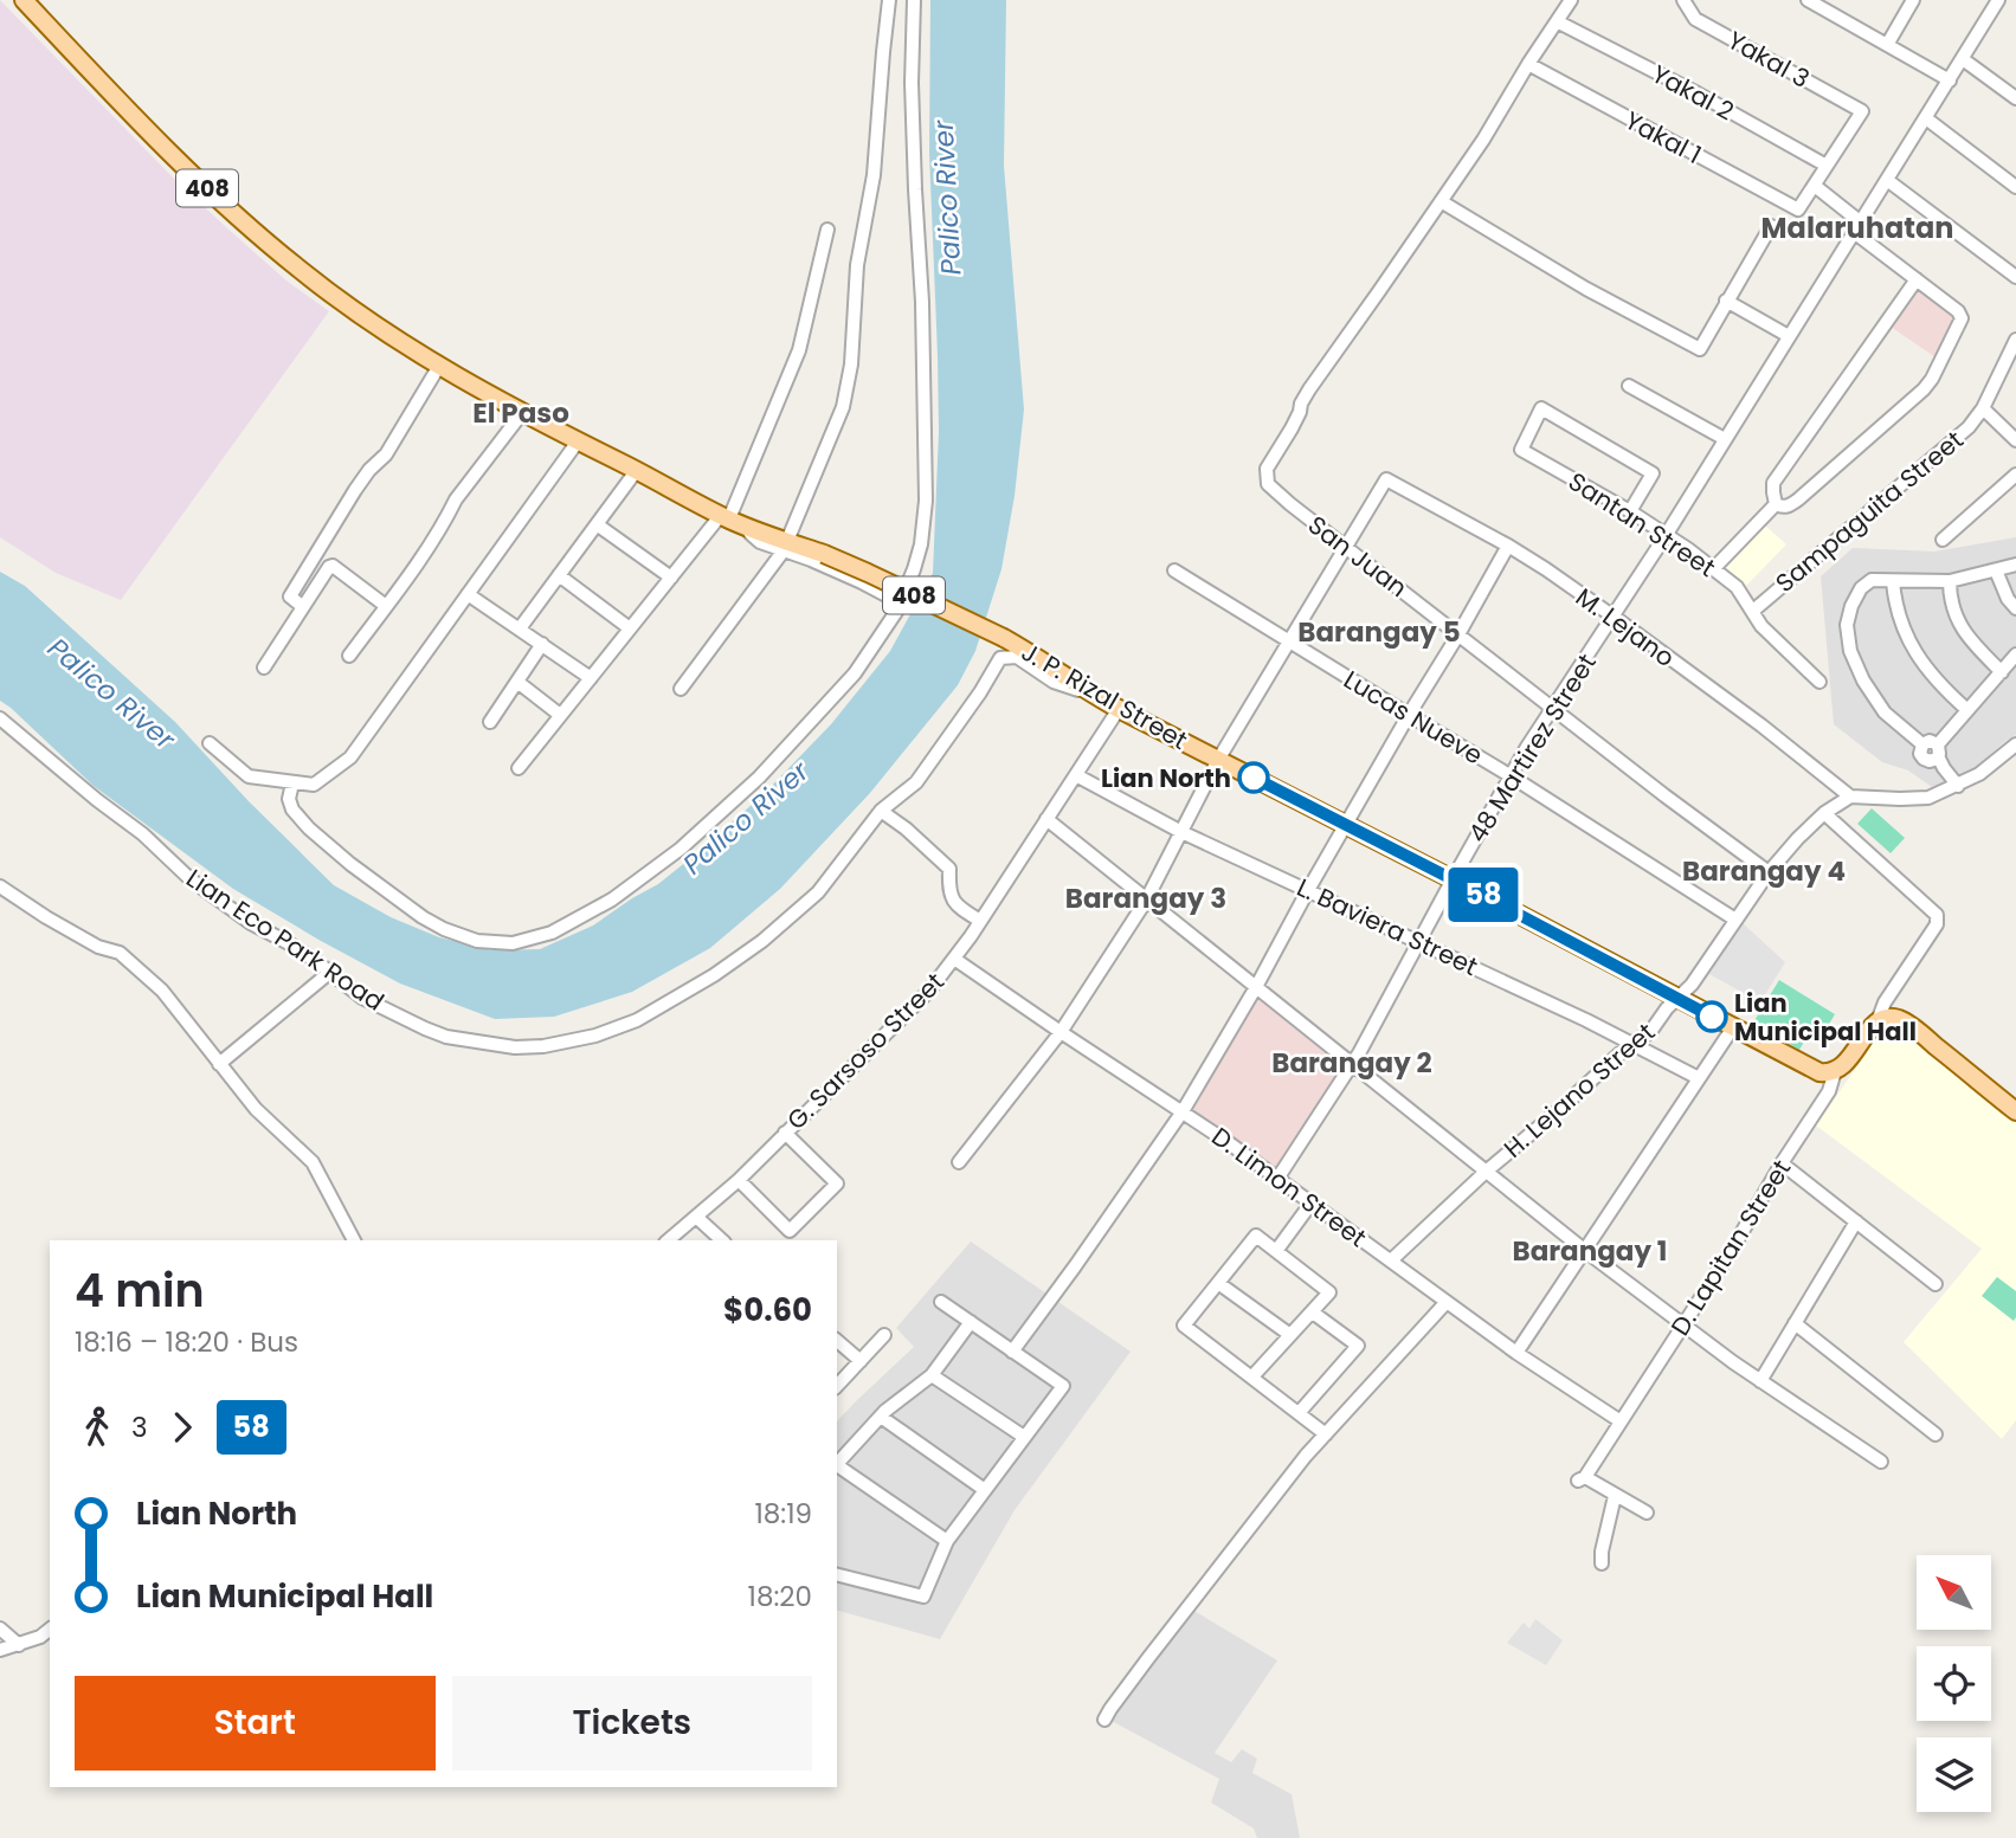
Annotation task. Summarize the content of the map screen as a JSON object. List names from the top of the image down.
{
  "streets": {
    "main road": ["408", "J. P. Rizal Street"],
    "street": [
      "Yakal 3",
      "Yakal 2",
      "Yakal 1",
      "Sampaguita Street",
      "Santan Street",
      "San Juan",
      "M. Lejano",
      "Lucas Nueve",
      "48 Martirez Street",
      "L. Baviera Street",
      "Lian Eco Park Road",
      "G. Sarsoso Street",
      "H. Lejano Street",
      "D. Limon Street",
      "D. Lapitan Street"
    ]
  },
  "crossings": [
    ["Yakal 3", "Yakal 2"],
    ["Yakal 2", "San Juan"],
    ["Yakal 1", "San Juan"],
    ["408", "J. P. Rizal Street"],
    ["Sampaguita Street", "Santan Street"],
    ["Santan Street", "48 Martirez Street"],
    ["San Juan", "M. Lejano"],
    ["San Juan", "48 Martirez Street"],
    ["San Juan", "H. Lejano Street"],
    ["M. Lejano", "48 Martirez Street"],
    ["M. Lejano", "H. Lejano Street"],
    ["J. P. Rizal Street", "48 Martirez Street"],
    ["J. P. Rizal Street", "Lian Eco Park Road"],
    ["J. P. Rizal Street", "G. Sarsoso Street"],
    ["J. P. Rizal Street", "H. Lejano Street"],
    ["J. P. Rizal Street", "D. Lapitan Street"],
    ["Lucas Nueve", "48 Martirez Street"],
    ["Lucas Nueve", "H. Lejano Street"],
    ["48 Martirez Street", "L. Baviera Street"],
    ["48 Martirez Street", "D. Limon Street"],
    ["L. Baviera Street", "G. Sarsoso Street"],
    ["L. Baviera Street", "H. Lejano Street"],
    ["G. Sarsoso Street", "D. Limon Street"],
    ["H. Lejano Street", "D. Limon Street"],
    ["D. Limon Street", "D. Lapitan Street"]
  ],
  "districts": [
    "Malaruhatan",
    "El Paso",
    "Barangay 5",
    "Barangay 4",
    "Barangay 3",
    "Barangay 2",
    "Barangay 1"
  ],
  "water": ["Palico River"],
  "places": ["Lian North", "Lian Municipal Hall"],
  "lines": ["bus line 58"],
  "north": "top left",
  "page": {
    "on_map": "58",
    "heading": ["4 min", "18:16 – 18:20 · Bus", "$0.60"],
    "legs": ["3", "58"],
    "list": [
      {
        "name": "Lian North",
        "value": "18:19"
      },
      {
        "name": "Lian Municipal Hall",
        "value": "18:20"
      }
    ],
    "buttons": ["Start", "Tickets"]
  }
}
